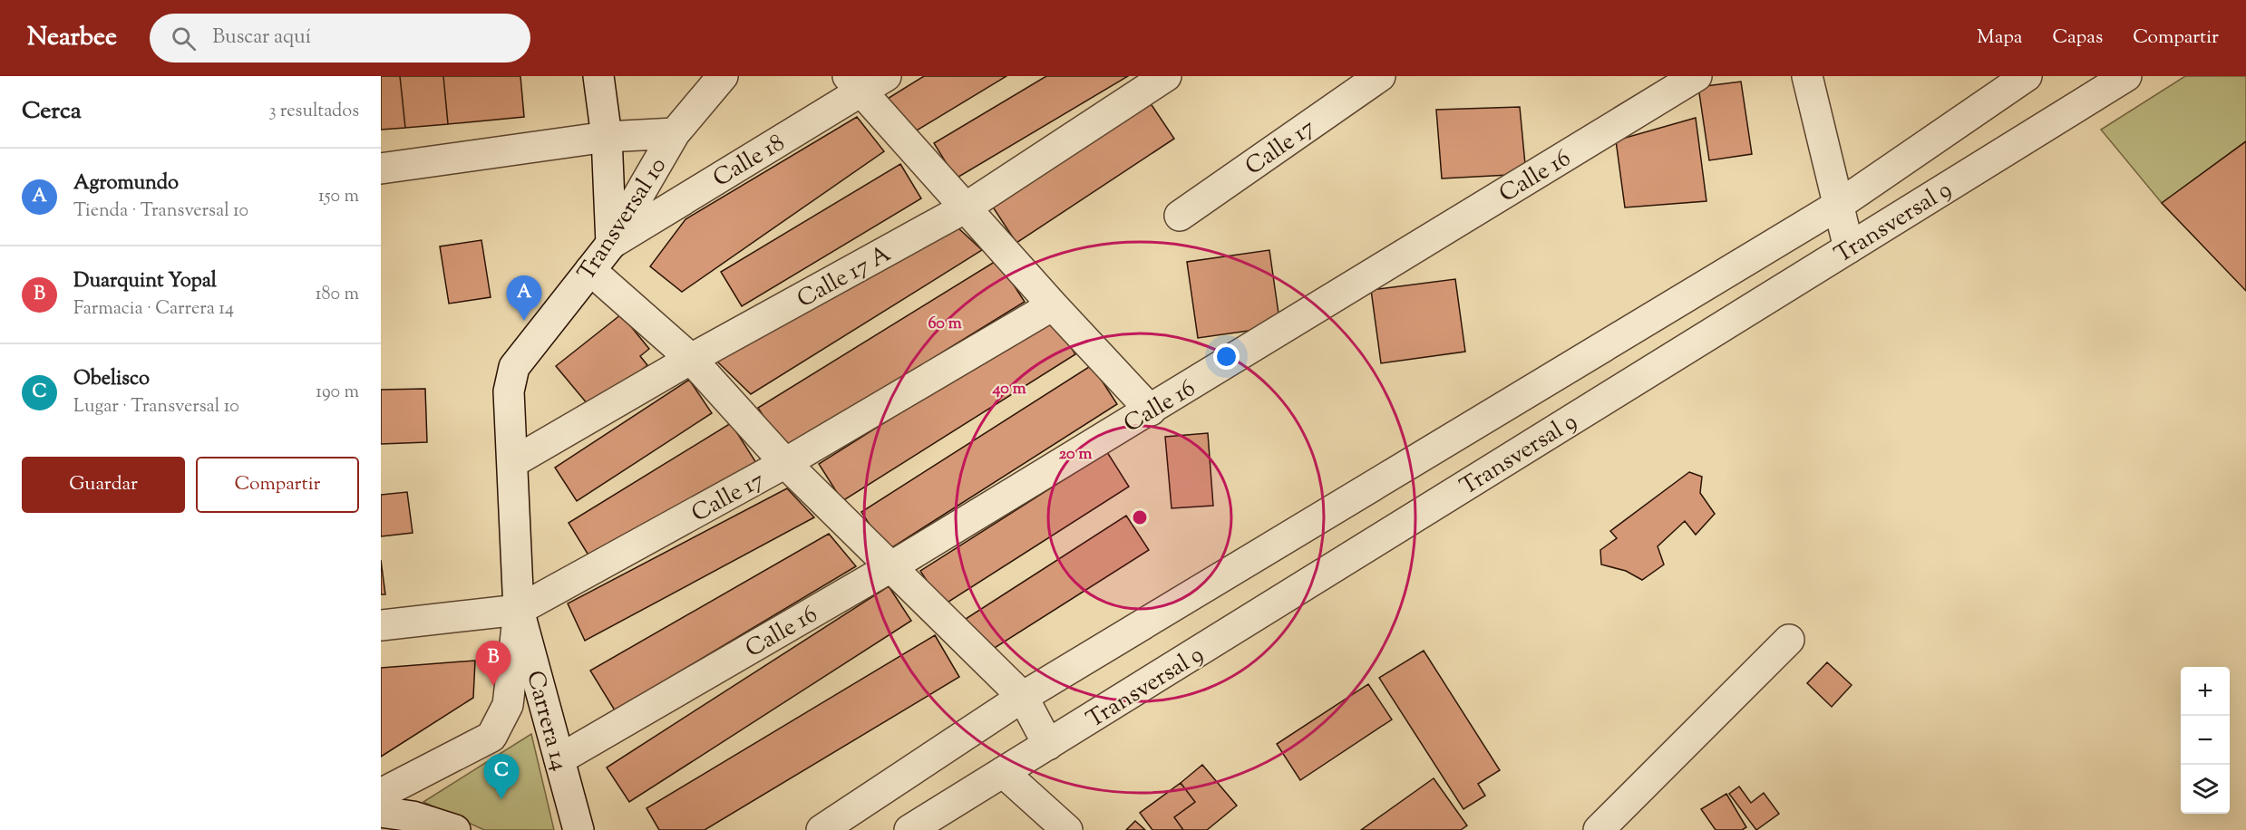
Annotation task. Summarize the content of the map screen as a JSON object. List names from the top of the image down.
{
  "streets": {
    "street": [
      "Calle 17",
      "Calle 18",
      "Calle 16",
      "Transversal 10",
      "Transversal 9",
      "Calle 17 A",
      "Carrera 14"
    ]
  },
  "crossings": [
    ["Calle 17", "Carrera 14"],
    ["Calle 18", "Transversal 10"],
    ["Calle 16", "Carrera 14"],
    ["Transversal 10", "Carrera 14"],
    ["Calle 17 A", "Carrera 14"]
  ],
  "page": {
    "header": "Nearbee",
    "search": "Buscar aquí",
    "nav": ["Mapa", "Capas", "Compartir"],
    "heading": ["Cerca", "3 resultados"],
    "list": [
      {
        "mark": "A",
        "name": "Agromundo",
        "note": "Tienda · Transversal 10",
        "value": "150 m"
      },
      {
        "mark": "B",
        "name": "Duarquint Yopal",
        "note": "Farmacia · Carrera 14",
        "value": "180 m"
      },
      {
        "mark": "C",
        "name": "Obelisco",
        "note": "Lugar · Transversal 10",
        "value": "190 m"
      }
    ],
    "pins": ["A", "B", "C"],
    "buttons": ["Guardar", "Compartir"],
    "map_buttons": ["+", "−"]
  },
  "rings": ["60 m", "40 m", "20 m"]
}
